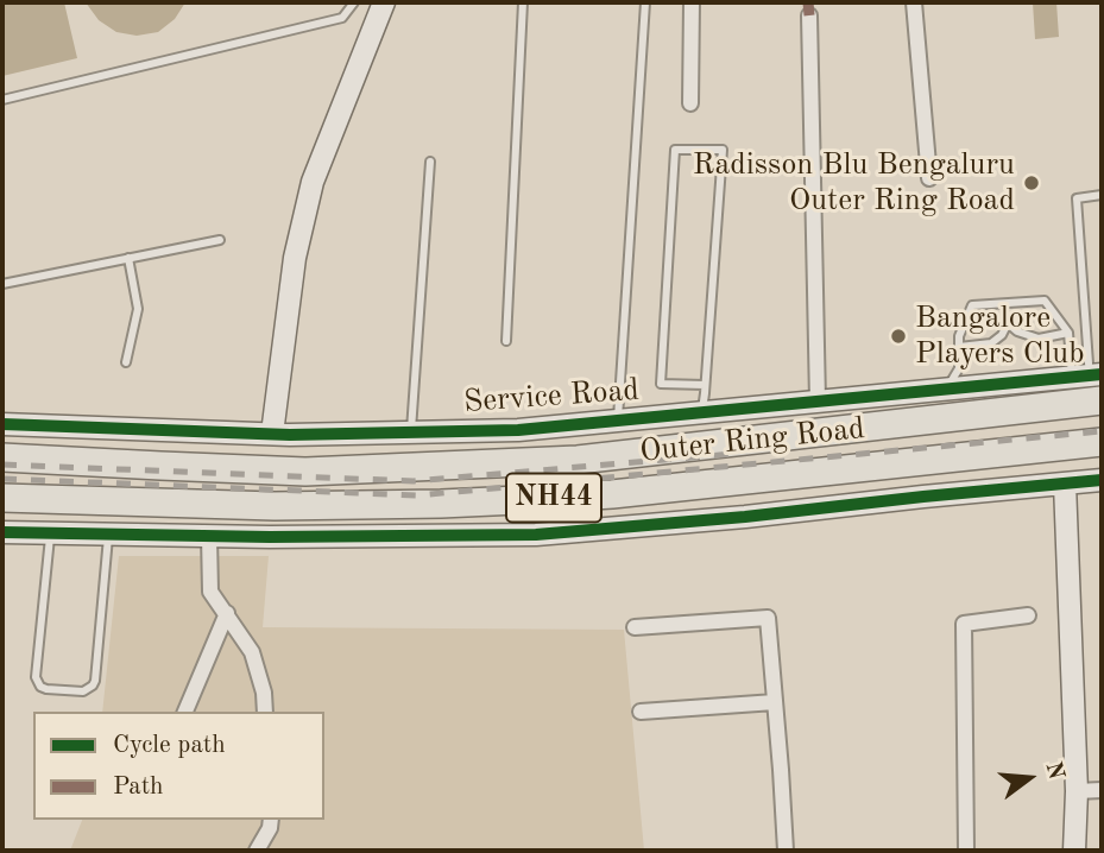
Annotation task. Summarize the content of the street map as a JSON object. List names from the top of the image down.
{
  "streets": {
    "highway": ["Outer Ring Road", "NH44"],
    "street": ["Service Road"]
  },
  "places": ["Radisson Blu Bengaluru Outer Ring Road", "Bangalore Players Club"],
  "legend": ["Cycle path", "Path"],
  "north": "right"
}
